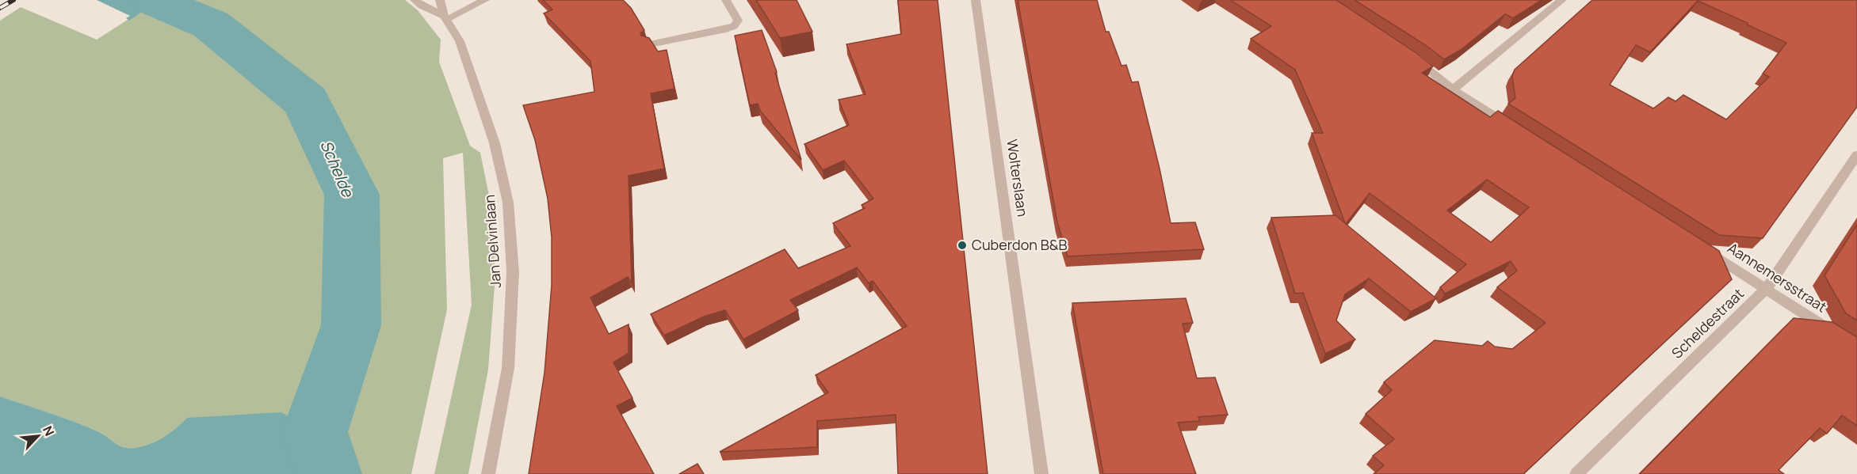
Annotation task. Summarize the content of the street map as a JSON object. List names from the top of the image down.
{
  "streets": {
    "street": [
      "Wolterslaan",
      "Jan Delvinlaan",
      "Aannemersstraat",
      "Scheldestraat"
    ]
  },
  "crossings": [
    ["Aannemersstraat", "Scheldestraat"]
  ],
  "water": ["Schelde"],
  "places": ["Cuberdon B&B"],
  "north": "top right"
}
